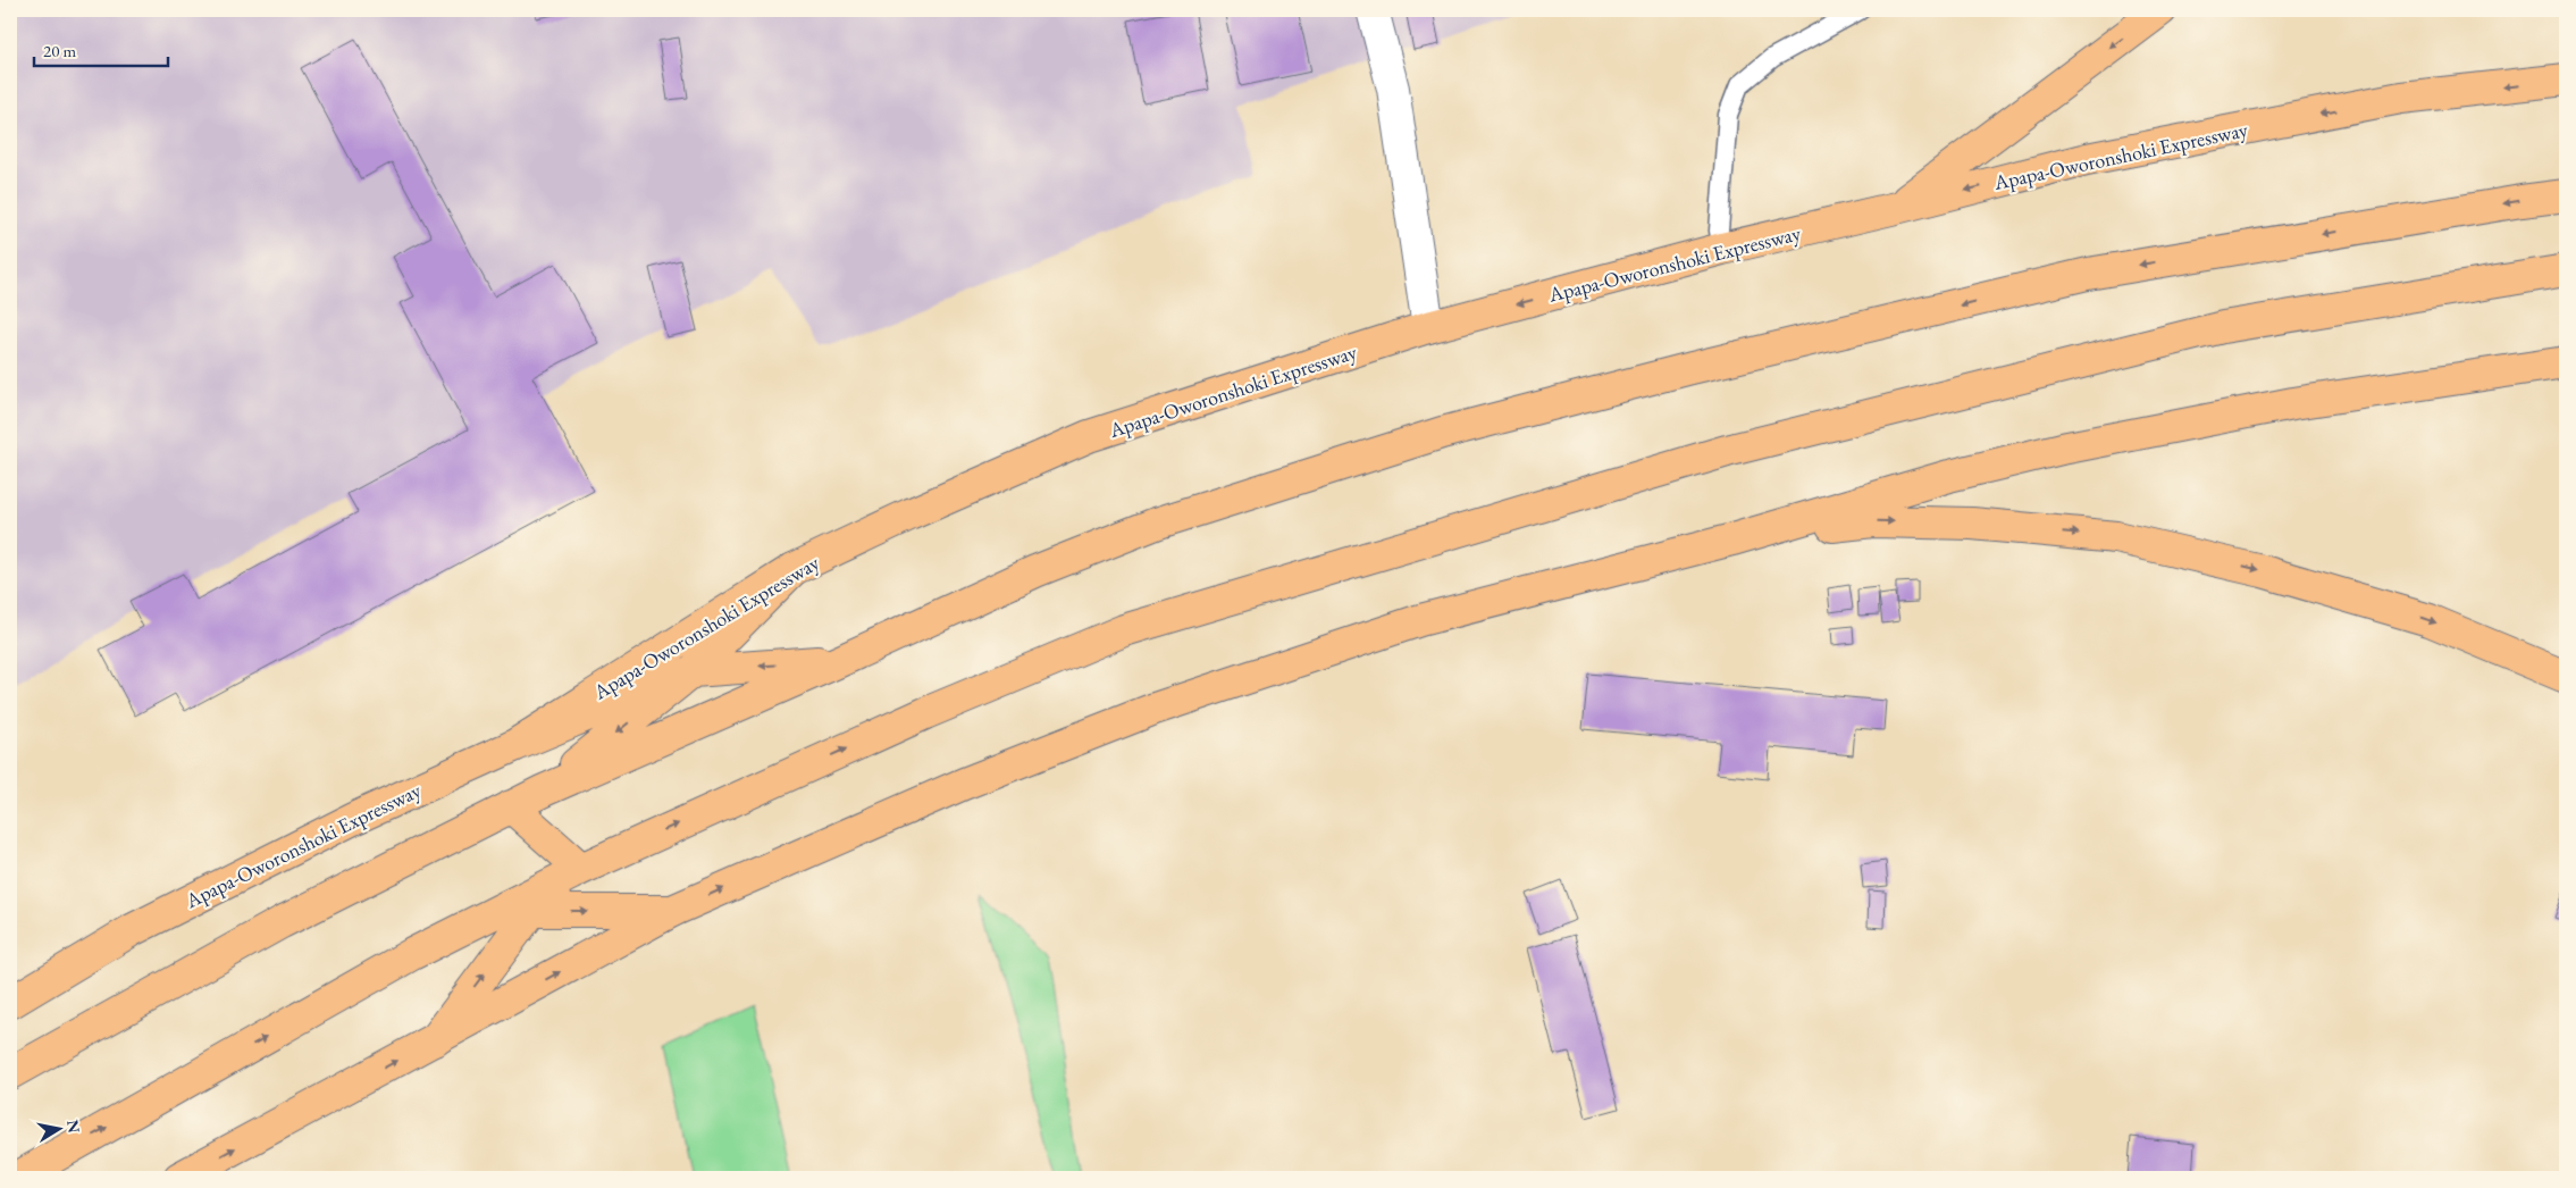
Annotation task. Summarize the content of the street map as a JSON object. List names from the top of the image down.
{
  "streets": {
    "main road": ["Apapa-Oworonshoki Expressway"]
  },
  "scale_bar": "20 m",
  "north": "right"
}
